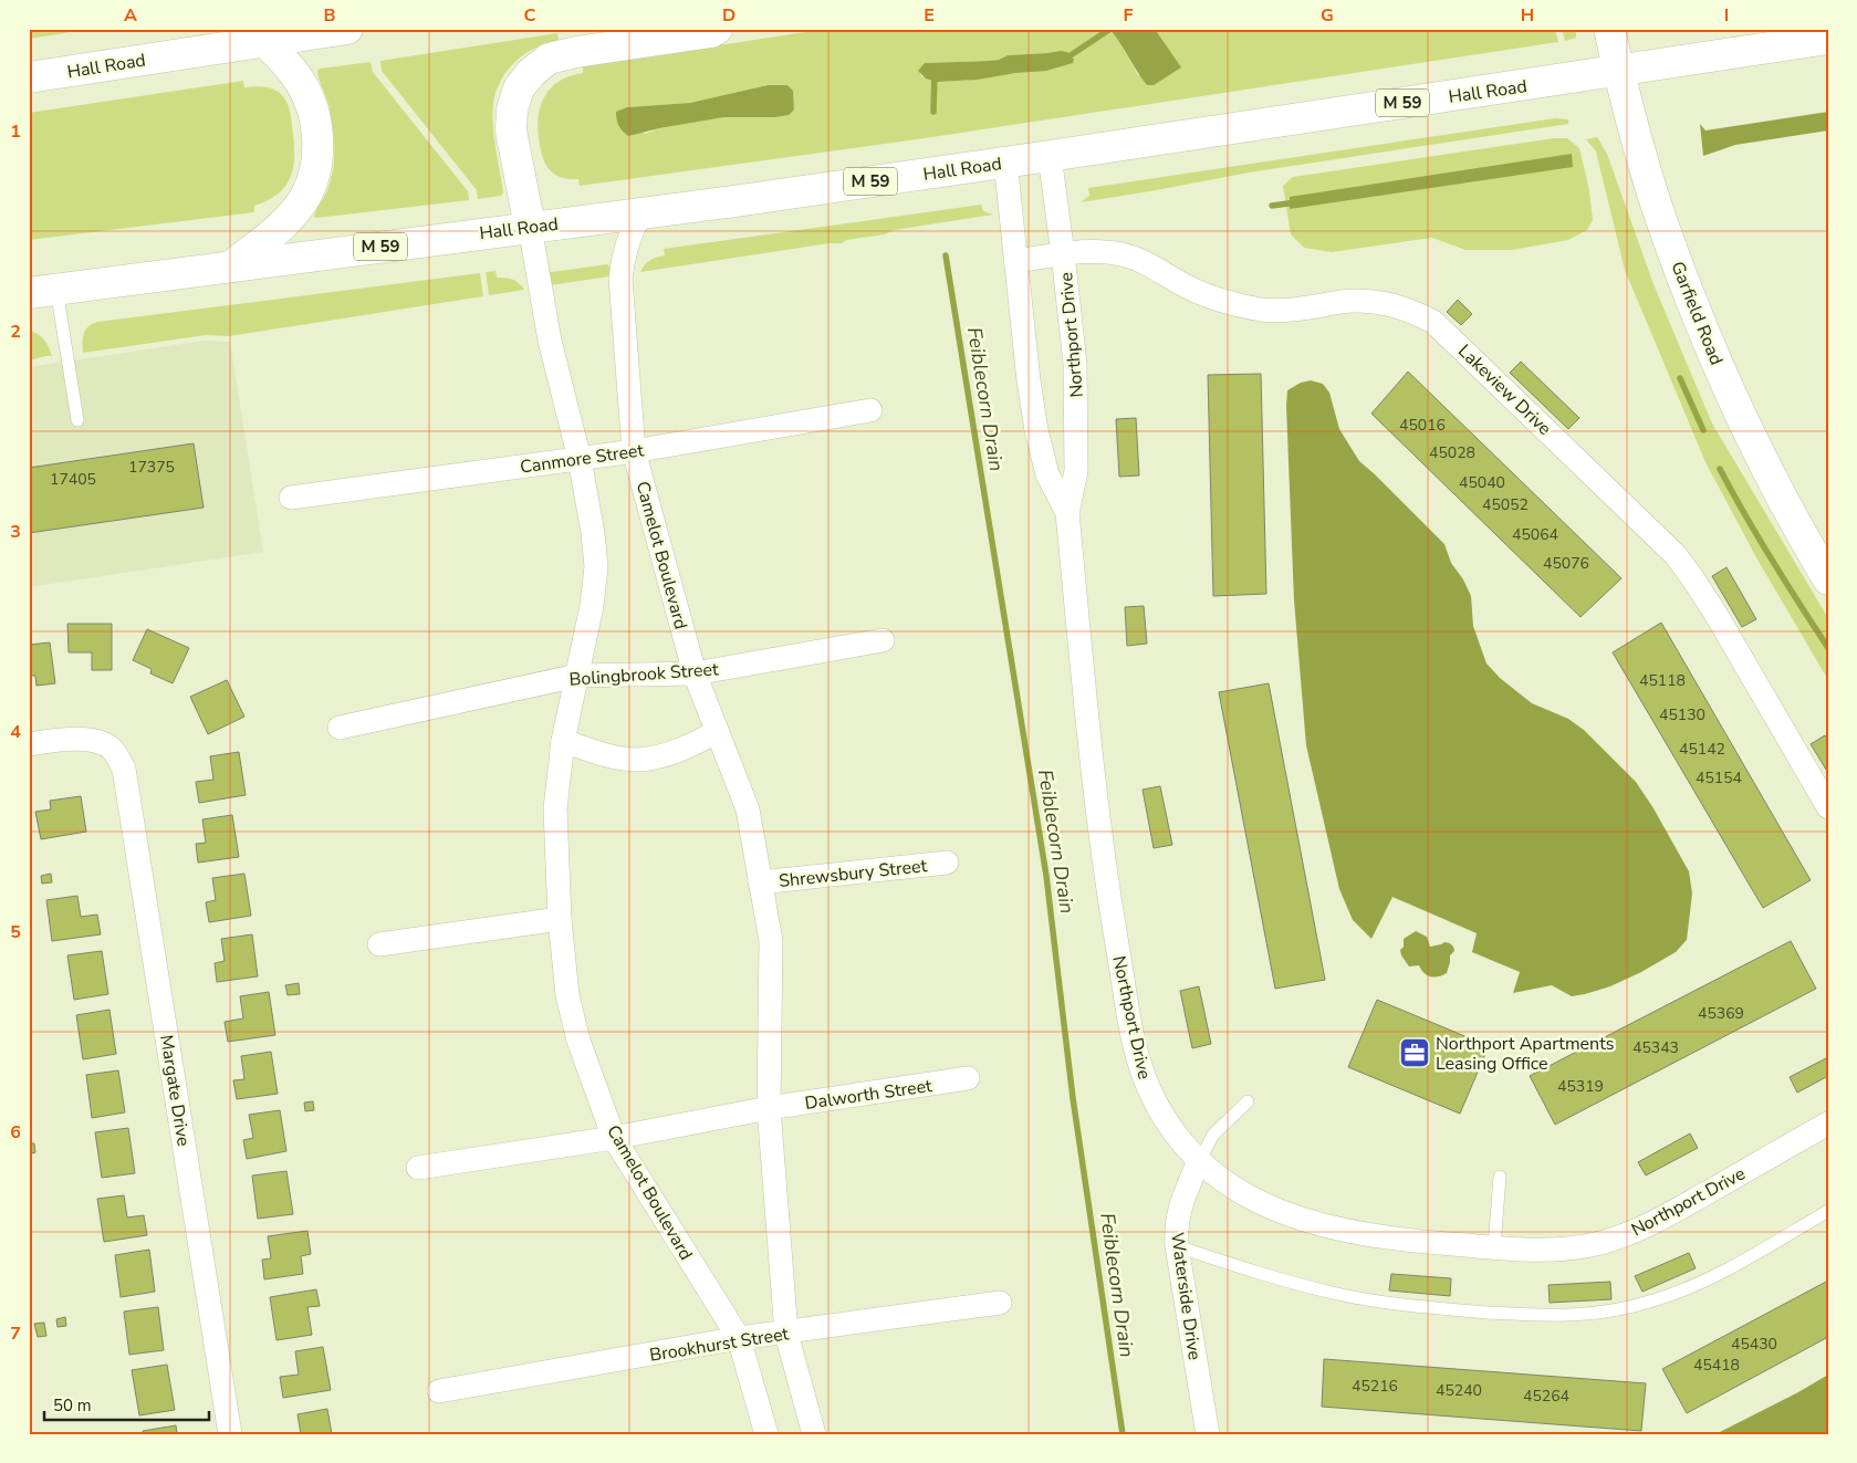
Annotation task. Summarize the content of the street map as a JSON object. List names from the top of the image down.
{
  "streets": {
    "main road": ["Hall Road", "M 59", "Garfield Road"],
    "street": [
      "Northport Drive",
      "Lakeview Drive",
      "Canmore Street",
      "Camelot Boulevard",
      "Bolingbrook Street",
      "Shrewsbury Street",
      "Margate Drive",
      "Dalworth Street",
      "Waterside Drive",
      "Brookhurst Street"
    ]
  },
  "crossings": [
    ["Hall Road", "Garfield Road"],
    ["Hall Road", "Northport Drive"],
    ["Hall Road", "Camelot Boulevard"],
    ["Northport Drive", "Lakeview Drive"],
    ["Northport Drive", "Waterside Drive"],
    ["Canmore Street", "Camelot Boulevard"],
    ["Camelot Boulevard", "Bolingbrook Street"],
    ["Camelot Boulevard", "Shrewsbury Street"],
    ["Camelot Boulevard", "Dalworth Street"],
    ["Camelot Boulevard", "Brookhurst Street"]
  ],
  "water": ["Feiblecorn Drain"],
  "places": {
    "office": ["Northport Apartments Leasing Office"]
  },
  "house_numbers": [
    "45016",
    "45028",
    "17375",
    "17405",
    "45040",
    "45052",
    "45064",
    "45076",
    "45118",
    "45130",
    "45142",
    "45154",
    "45369",
    "45343",
    "45319",
    "45430",
    "45418",
    "45216",
    "45240",
    "45264"
  ],
  "scale_bar": "50 m",
  "grid": {
    "columns": [
      "A",
      "B",
      "C",
      "D",
      "E",
      "F",
      "G",
      "H",
      "I"
    ],
    "rows": [
      "1",
      "2",
      "3",
      "4",
      "5",
      "6",
      "7"
    ]
  }
}
